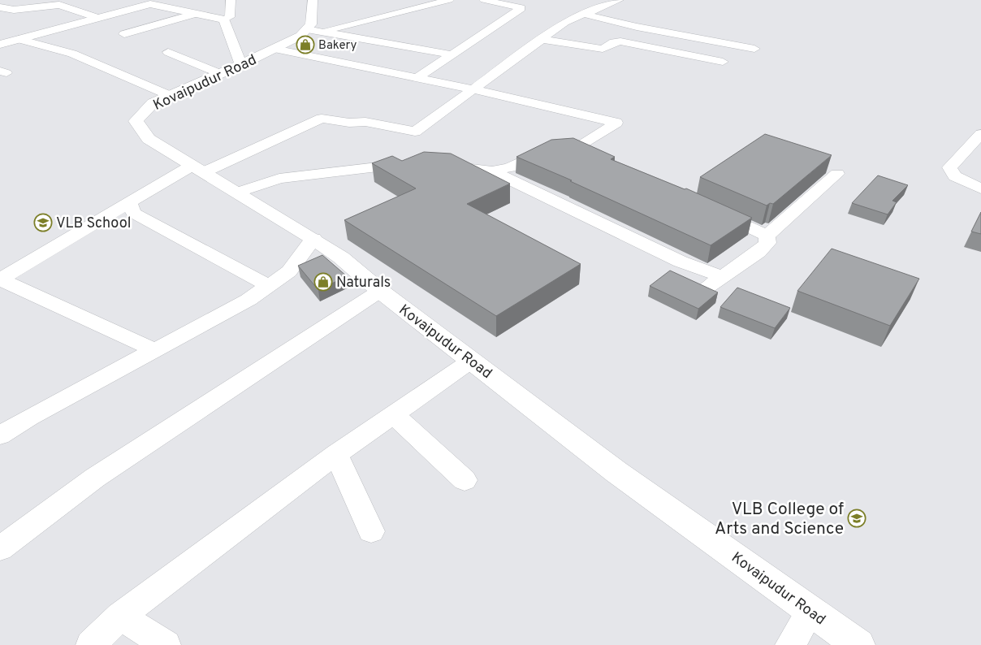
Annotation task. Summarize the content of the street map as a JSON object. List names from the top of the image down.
{
  "streets": {
    "main road": ["Kovaipudur Road"]
  },
  "places": {
    "shop": ["Bakery", "Naturals"],
    "school or university": ["VLB School", "VLB College of Arts and Science"]
  }
}
